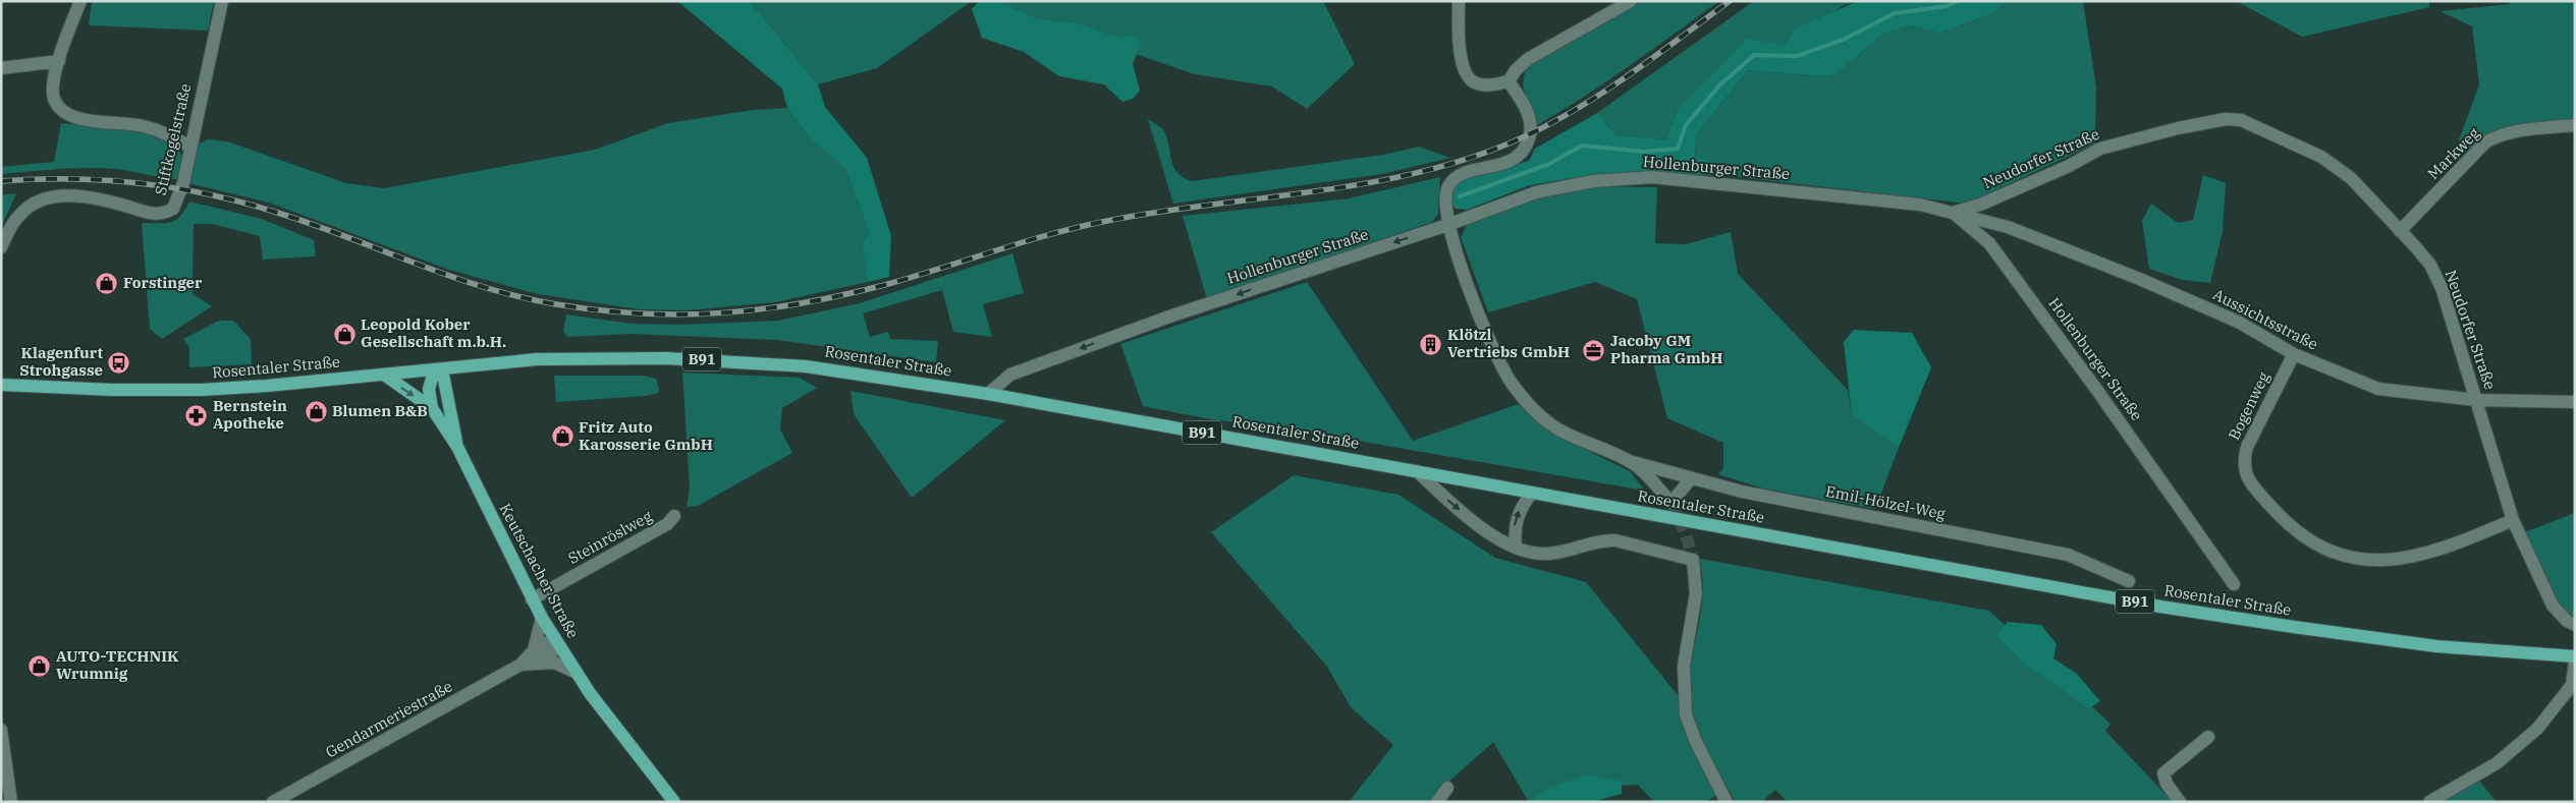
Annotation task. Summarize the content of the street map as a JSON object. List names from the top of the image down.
{
  "streets": {
    "main road": ["B91", "Rosentaler Straße", "Keutschacher Straße"],
    "street": [
      "Stiftkogelstraße",
      "Markweg",
      "Neudorfer Straße",
      "Hollenburger Straße",
      "Aussichtsstraße",
      "Bogenweg",
      "Emil-Hölzel-Weg",
      "Steinröslweg",
      "Gendarmeriestraße"
    ]
  },
  "crossings": [
    ["Markweg", "Neudorfer Straße"],
    ["Neudorfer Straße", "Hollenburger Straße"],
    ["Neudorfer Straße", "Aussichtsstraße"],
    ["Neudorfer Straße", "Bogenweg"],
    ["Hollenburger Straße", "Aussichtsstraße"],
    ["Hollenburger Straße", "Rosentaler Straße"],
    ["Hollenburger Straße", "Emil-Hölzel-Weg"],
    ["Aussichtsstraße", "Bogenweg"],
    ["Steinröslweg", "Keutschacher Straße"],
    ["Keutschacher Straße", "Gendarmeriestraße"]
  ],
  "places": {
    "shop": [
      "Forstinger",
      "Leopold Kober Gesellschaft m.b.H.",
      "Blumen B&B",
      "Fritz Auto Karosserie GmbH",
      "AUTO-TECHNIK Wrumnig"
    ],
    "building": ["Klötzl Vertriebs GmbH"],
    "office": ["Jacoby GM Pharma GmbH"],
    "bus stop": ["Klagenfurt Strohgasse"],
    "pharmacy": ["Bernstein Apotheke"]
  }
}
